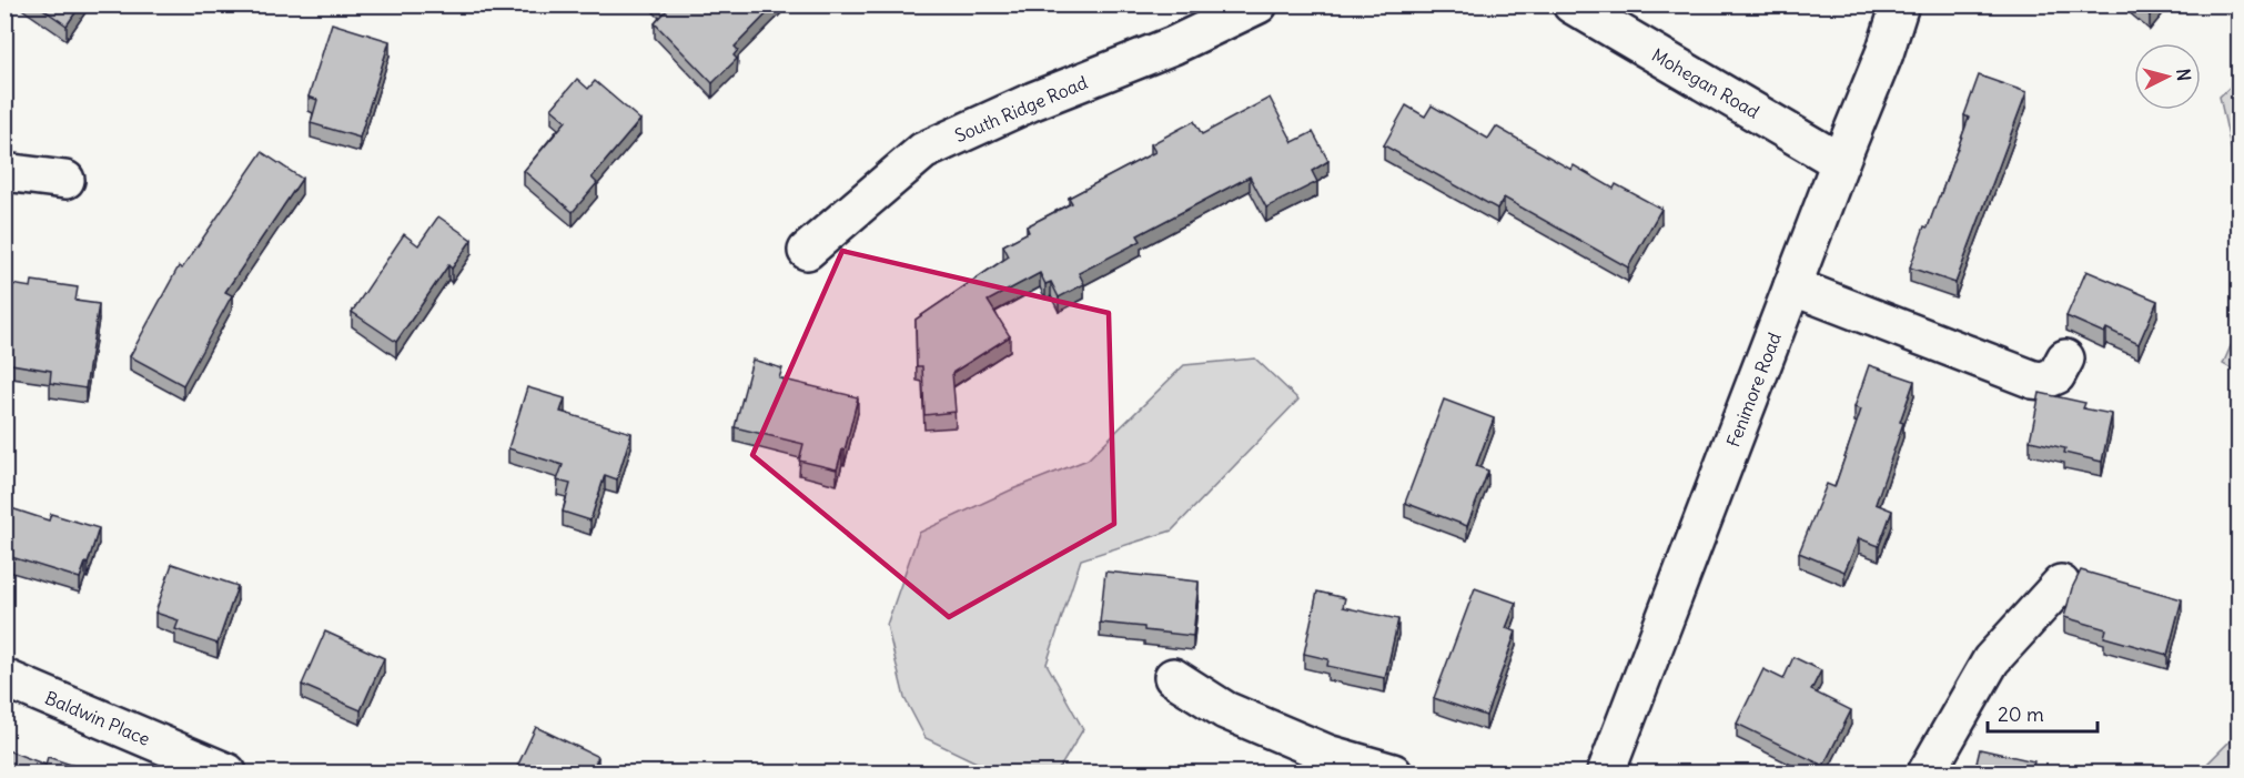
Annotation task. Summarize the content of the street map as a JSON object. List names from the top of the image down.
{
  "streets": {
    "street": [
      "Mohegan Road",
      "South Ridge Road",
      "Fenimore Road",
      "Baldwin Place"
    ]
  },
  "crossings": [
    ["Mohegan Road", "Fenimore Road"]
  ],
  "scale_bar": "20 m",
  "north": "right"
}
